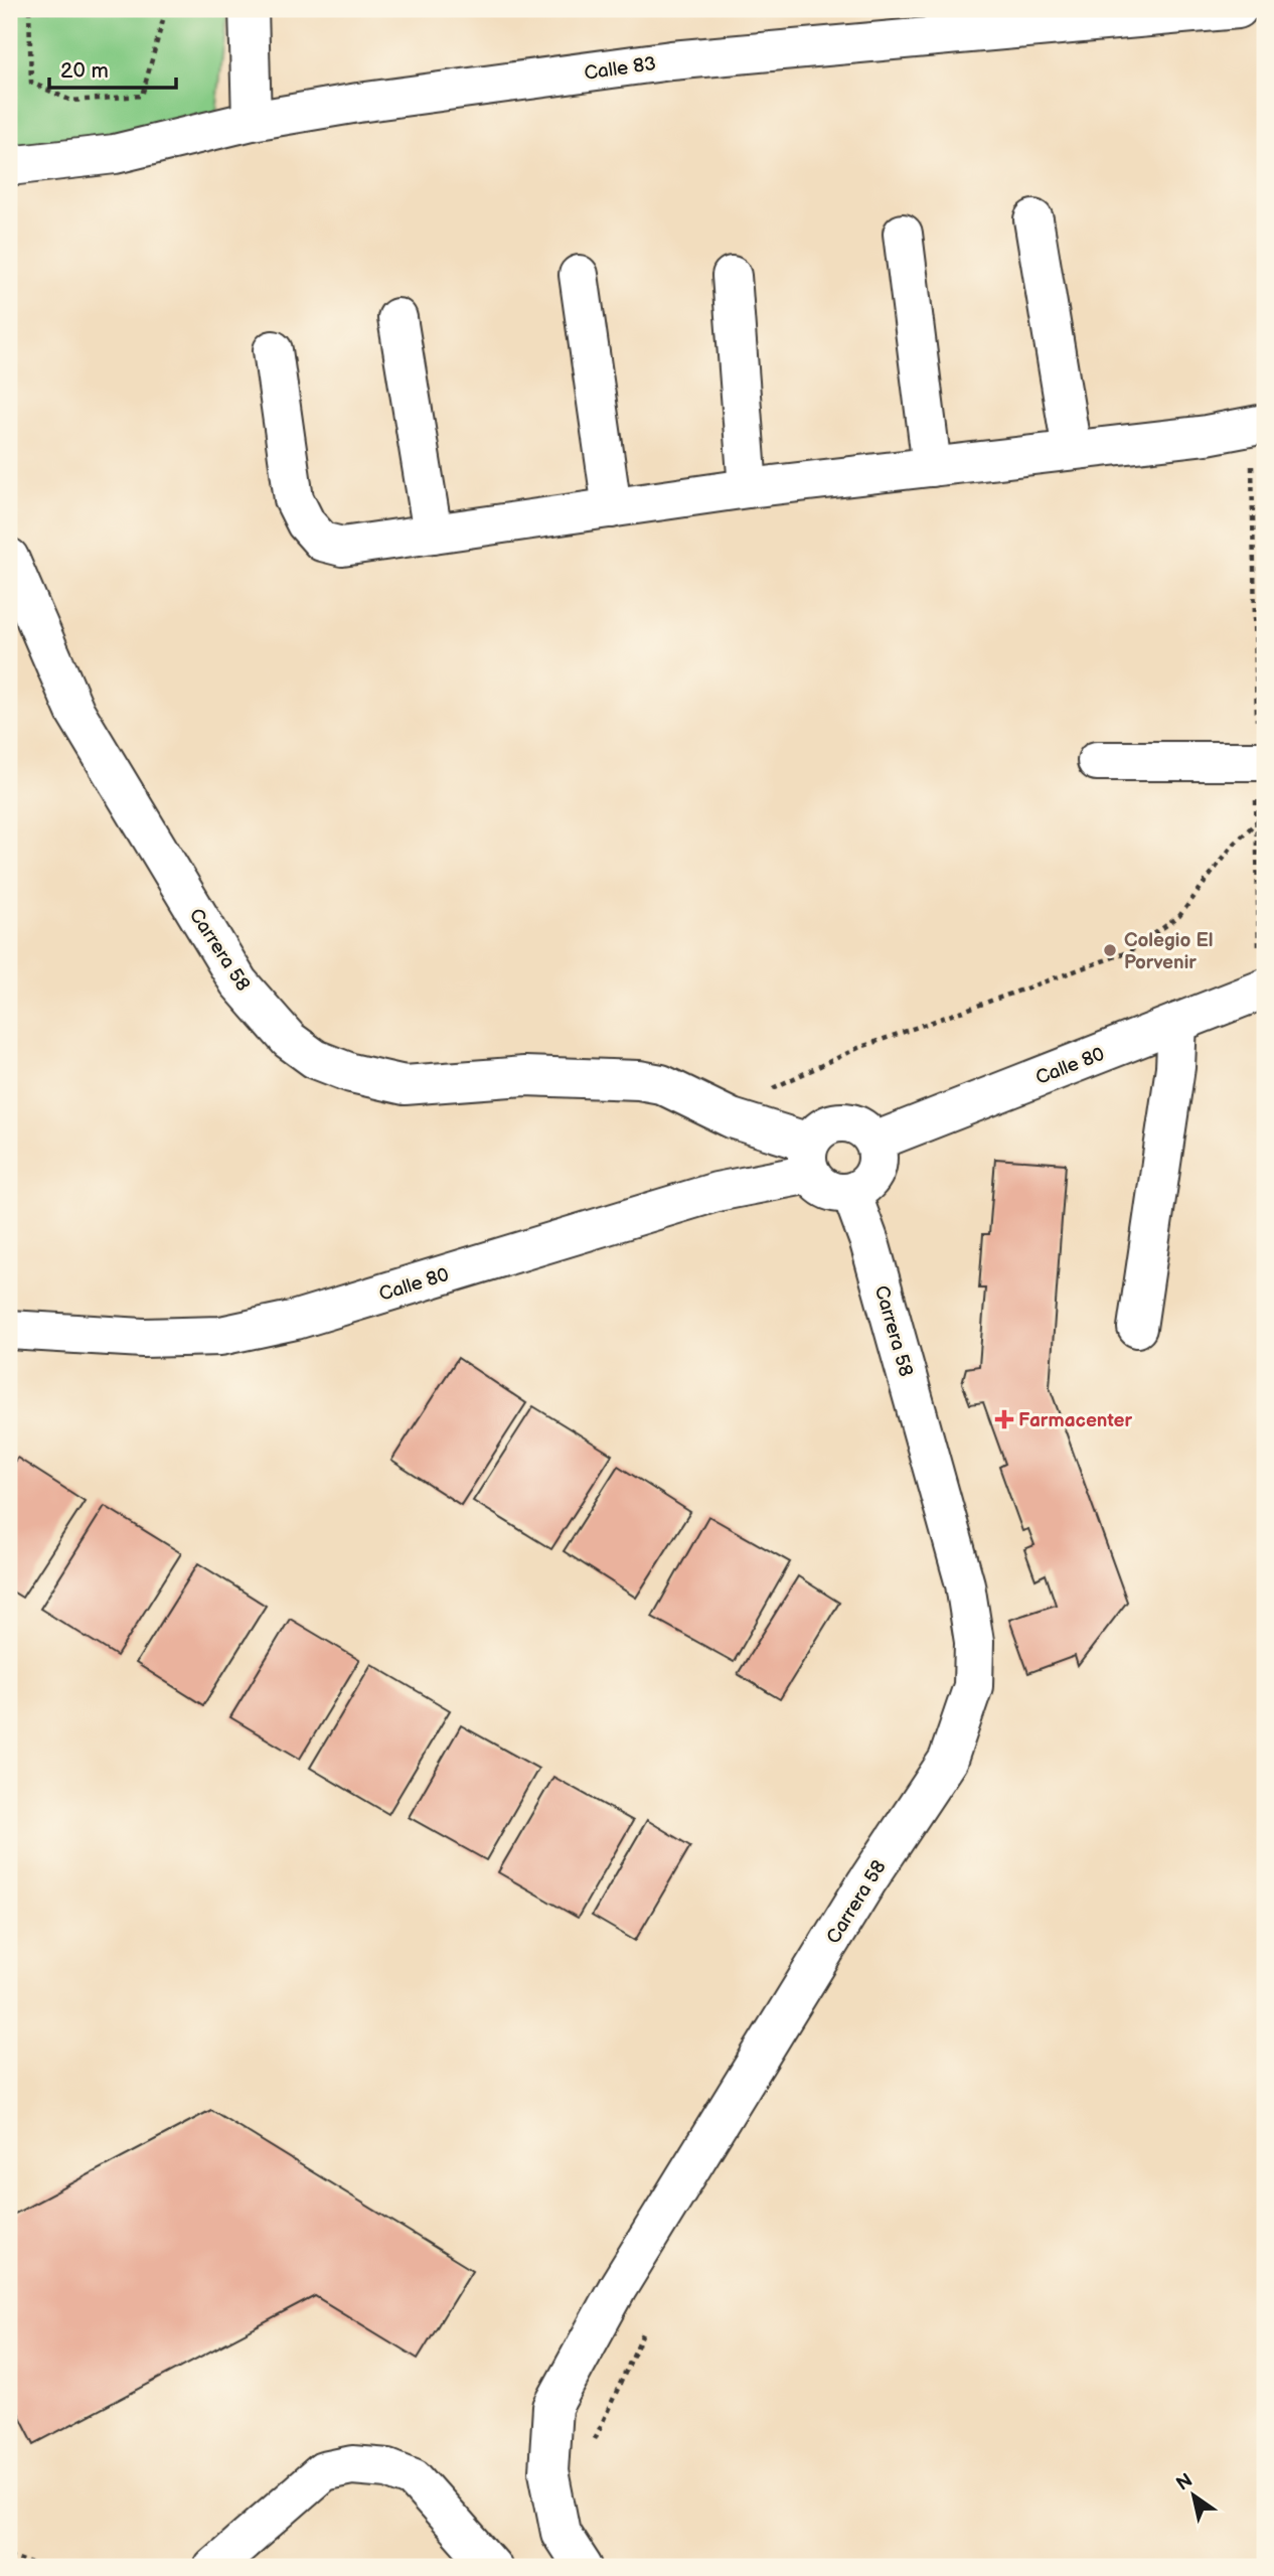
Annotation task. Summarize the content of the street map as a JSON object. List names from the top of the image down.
{
  "streets": {
    "street": ["Calle 83", "Carrera 58", "Calle 80"]
  },
  "crossings": [
    ["Carrera 58", "Calle 80"]
  ],
  "places": {
    "other": ["Colegio El Porvenir"],
    "health": ["Farmacenter"]
  },
  "scale_bar": "20 m",
  "north": "top left"
}
